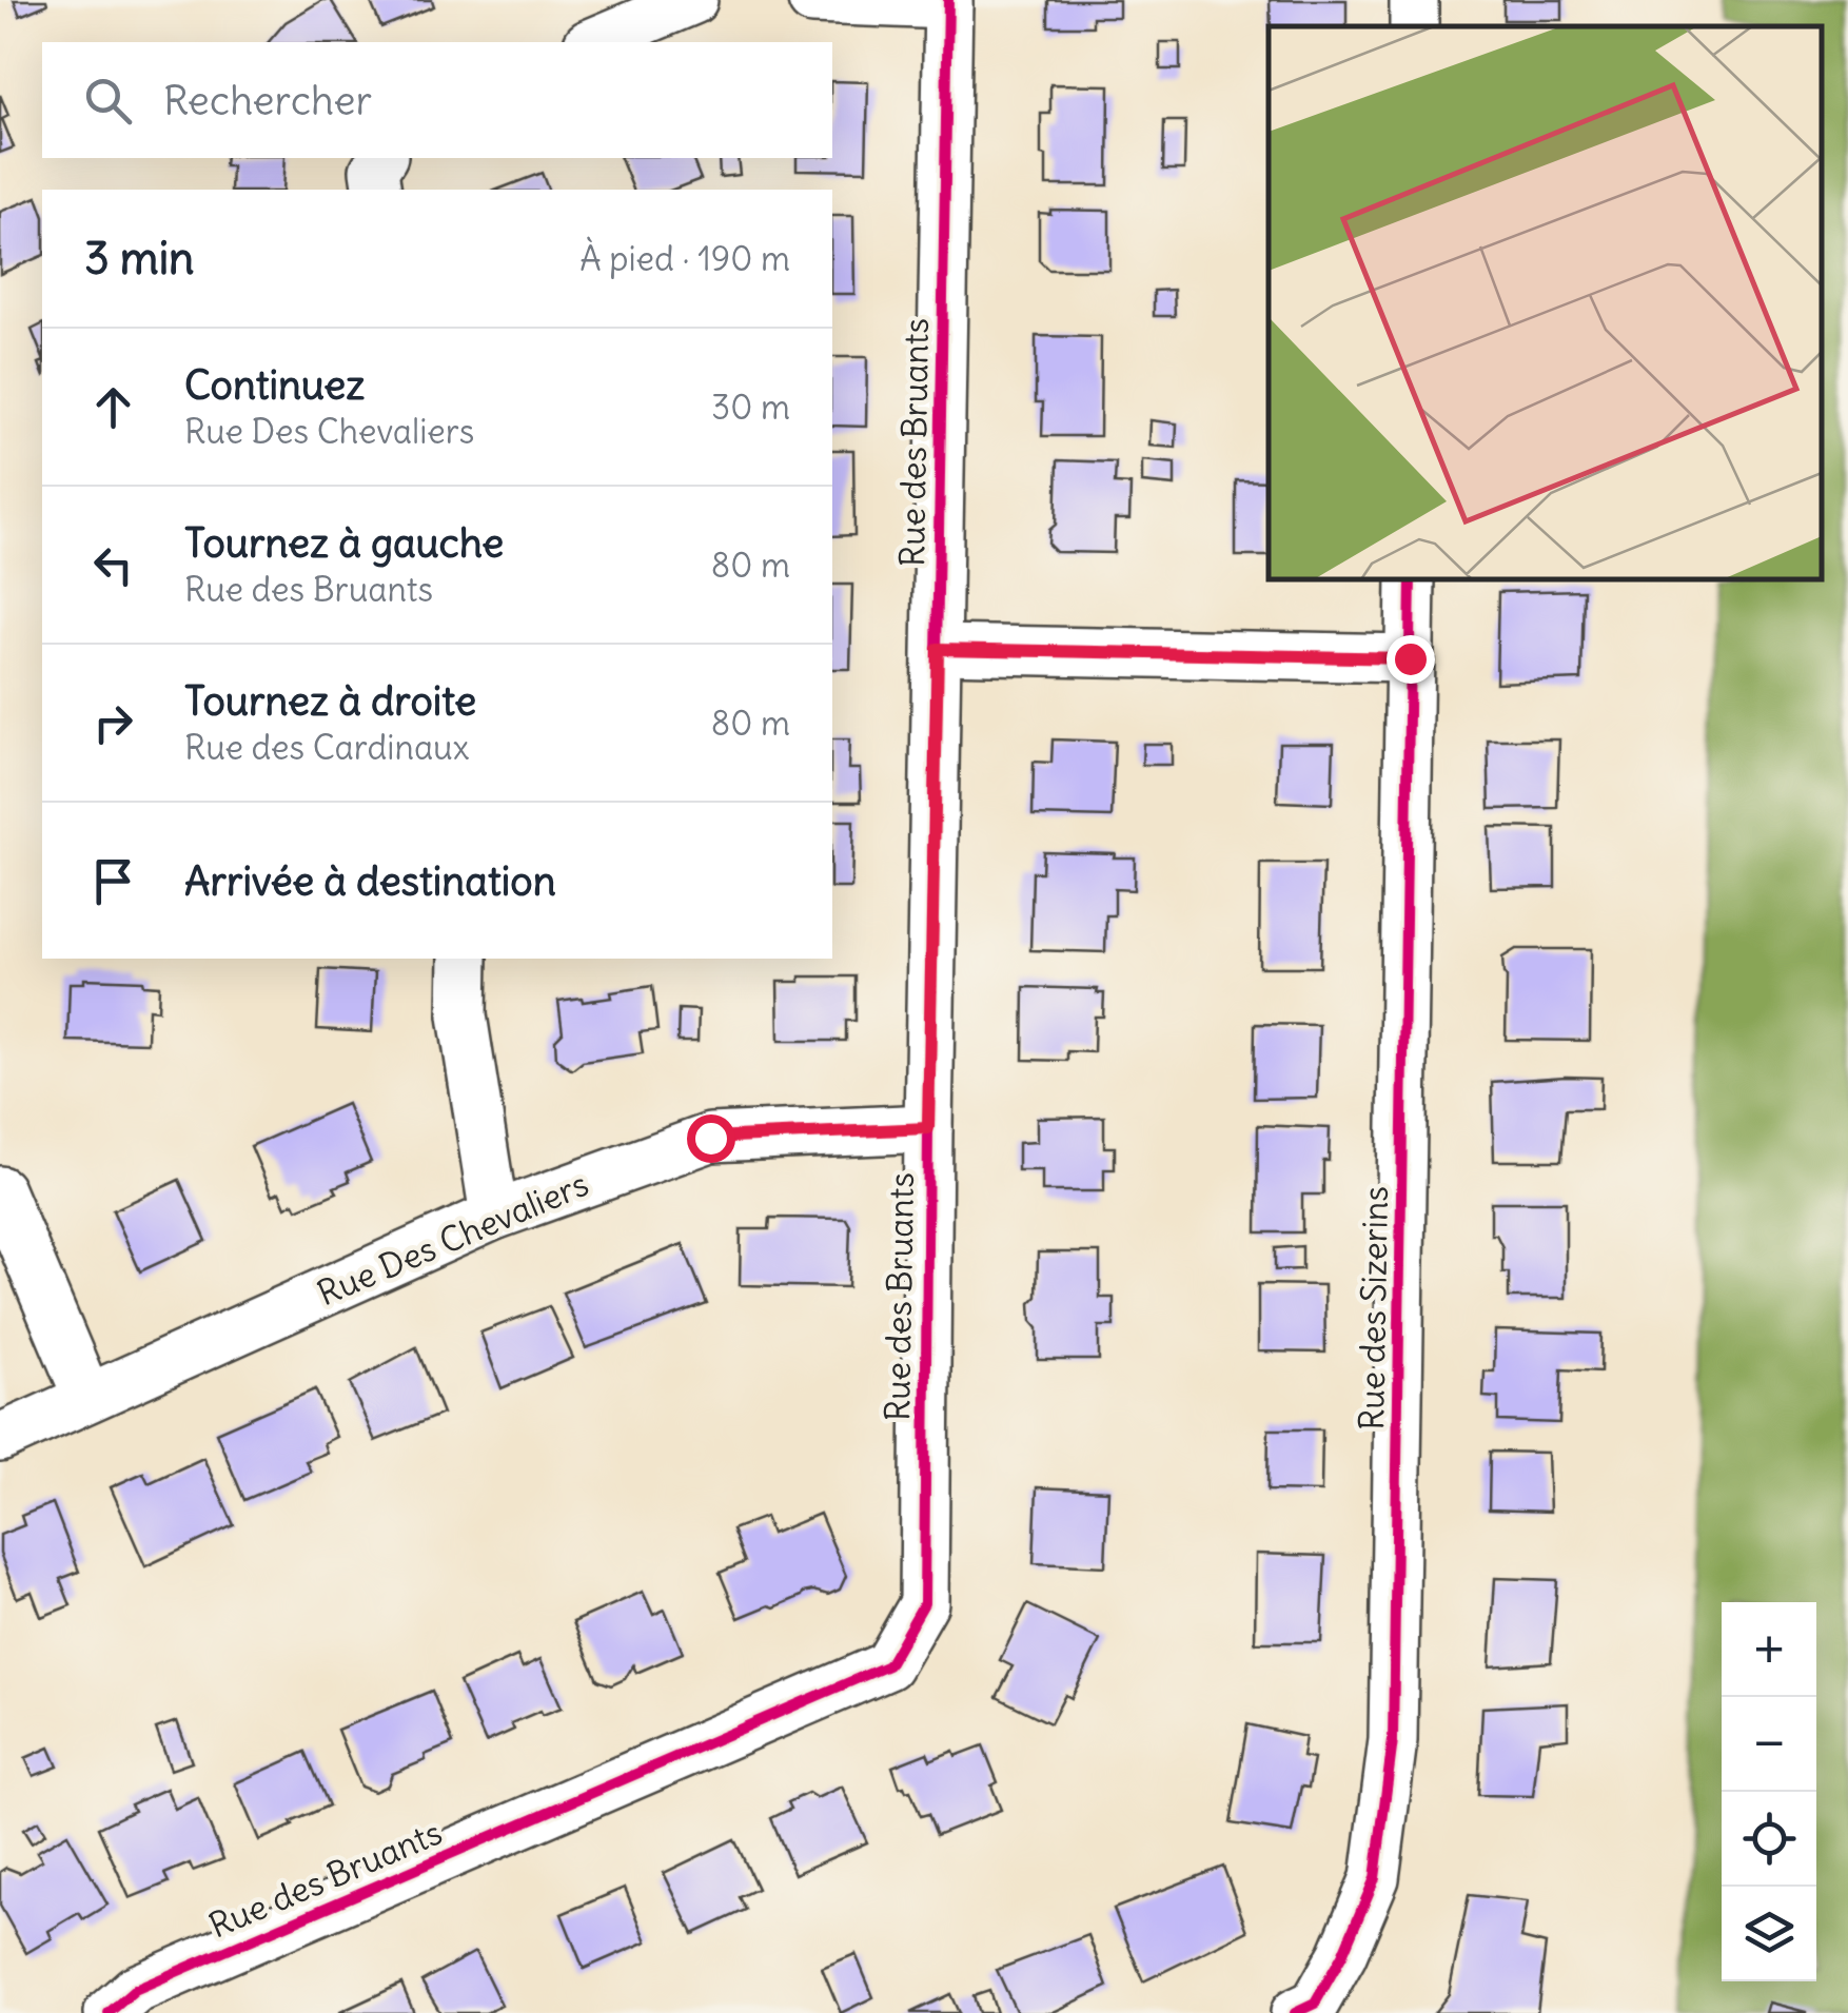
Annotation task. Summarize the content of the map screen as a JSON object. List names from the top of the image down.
{
  "streets": {
    "street": ["Rue des Bruants", "Rue Des Chevaliers", "Rue des Sizerins"]
  },
  "crossings": [
    ["Rue des Bruants", "Rue Des Chevaliers"]
  ],
  "page": {
    "search": "Rechercher",
    "heading": ["3 min", "À pied · 190 m"],
    "list": [
      ["Continuez", "Rue Des Chevaliers", "30 m"],
      ["Tournez à gauche", "Rue des Bruants", "80 m"],
      ["Tournez à droite", "Rue des Cardinaux", "80 m"],
      "Arrivée à destination"
    ],
    "map_buttons": ["+", "−"]
  }
}
